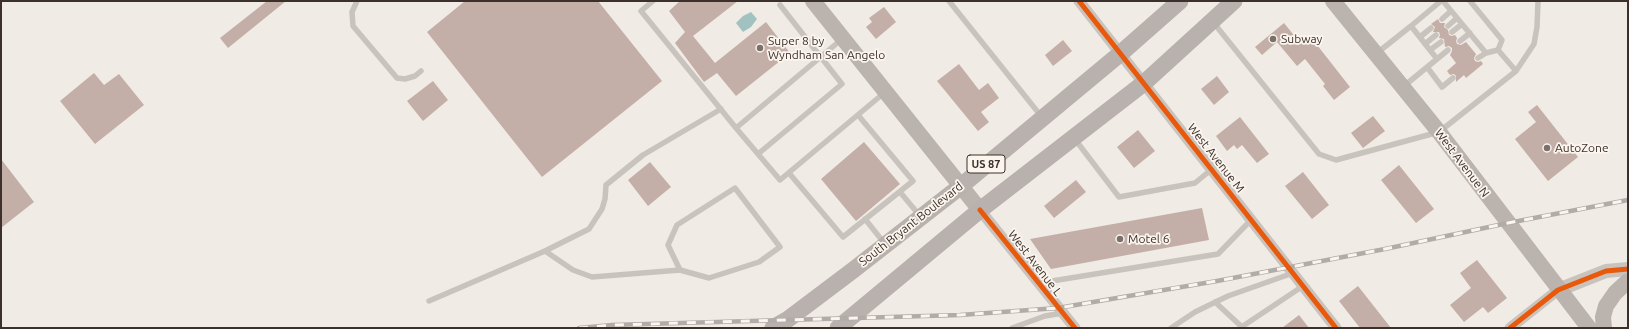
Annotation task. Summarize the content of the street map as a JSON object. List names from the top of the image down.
{
  "streets": {
    "main road": [
      "West Avenue N",
      "US 87",
      "South Bryant Boulevard",
      "West Avenue L"
    ],
    "street": ["West Avenue M"]
  },
  "crossings": [
    ["West Avenue M", "US 87"],
    ["West Avenue M", "South Bryant Boulevard"],
    ["US 87", "West Avenue L"],
    ["South Bryant Boulevard", "West Avenue L"]
  ],
  "places": [
    "Subway",
    "Super 8 by Wyndham San Angelo",
    "AutoZone",
    "Motel 6"
  ]
}
